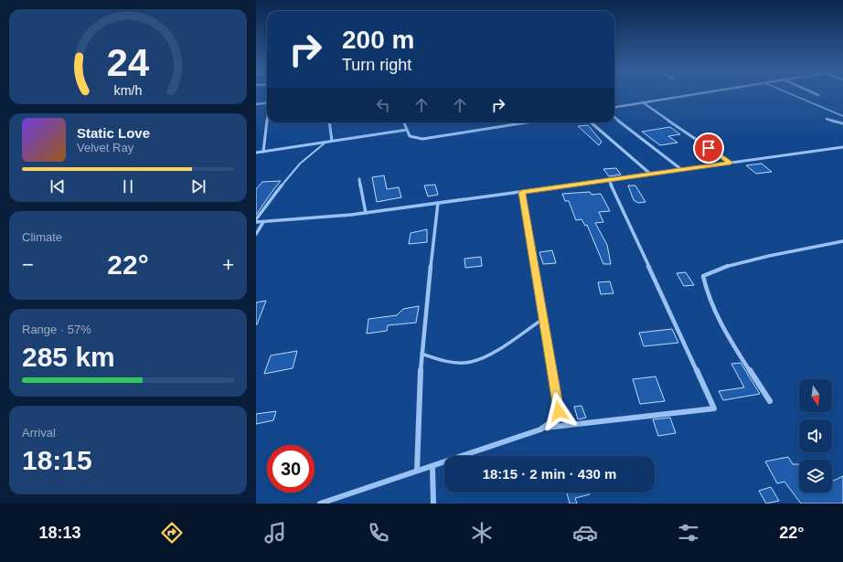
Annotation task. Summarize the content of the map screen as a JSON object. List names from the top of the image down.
{
  "north": "bottom",
  "page": {
    "turn": ["200 m", "Turn right"],
    "song": ["Static Love", "Velvet Ray"],
    "tile": [
      "Climate",
      ["Range · 57%", "285 km"],
      ["Arrival", "18:15"]
    ],
    "heat": ["−", "22°", "+"],
    "limit": "30",
    "trip": "18:15 · 2 min · 430 m",
    "tabs": ["18:13", "22°"],
    "gauge": ["24", "km/h"]
  }
}
